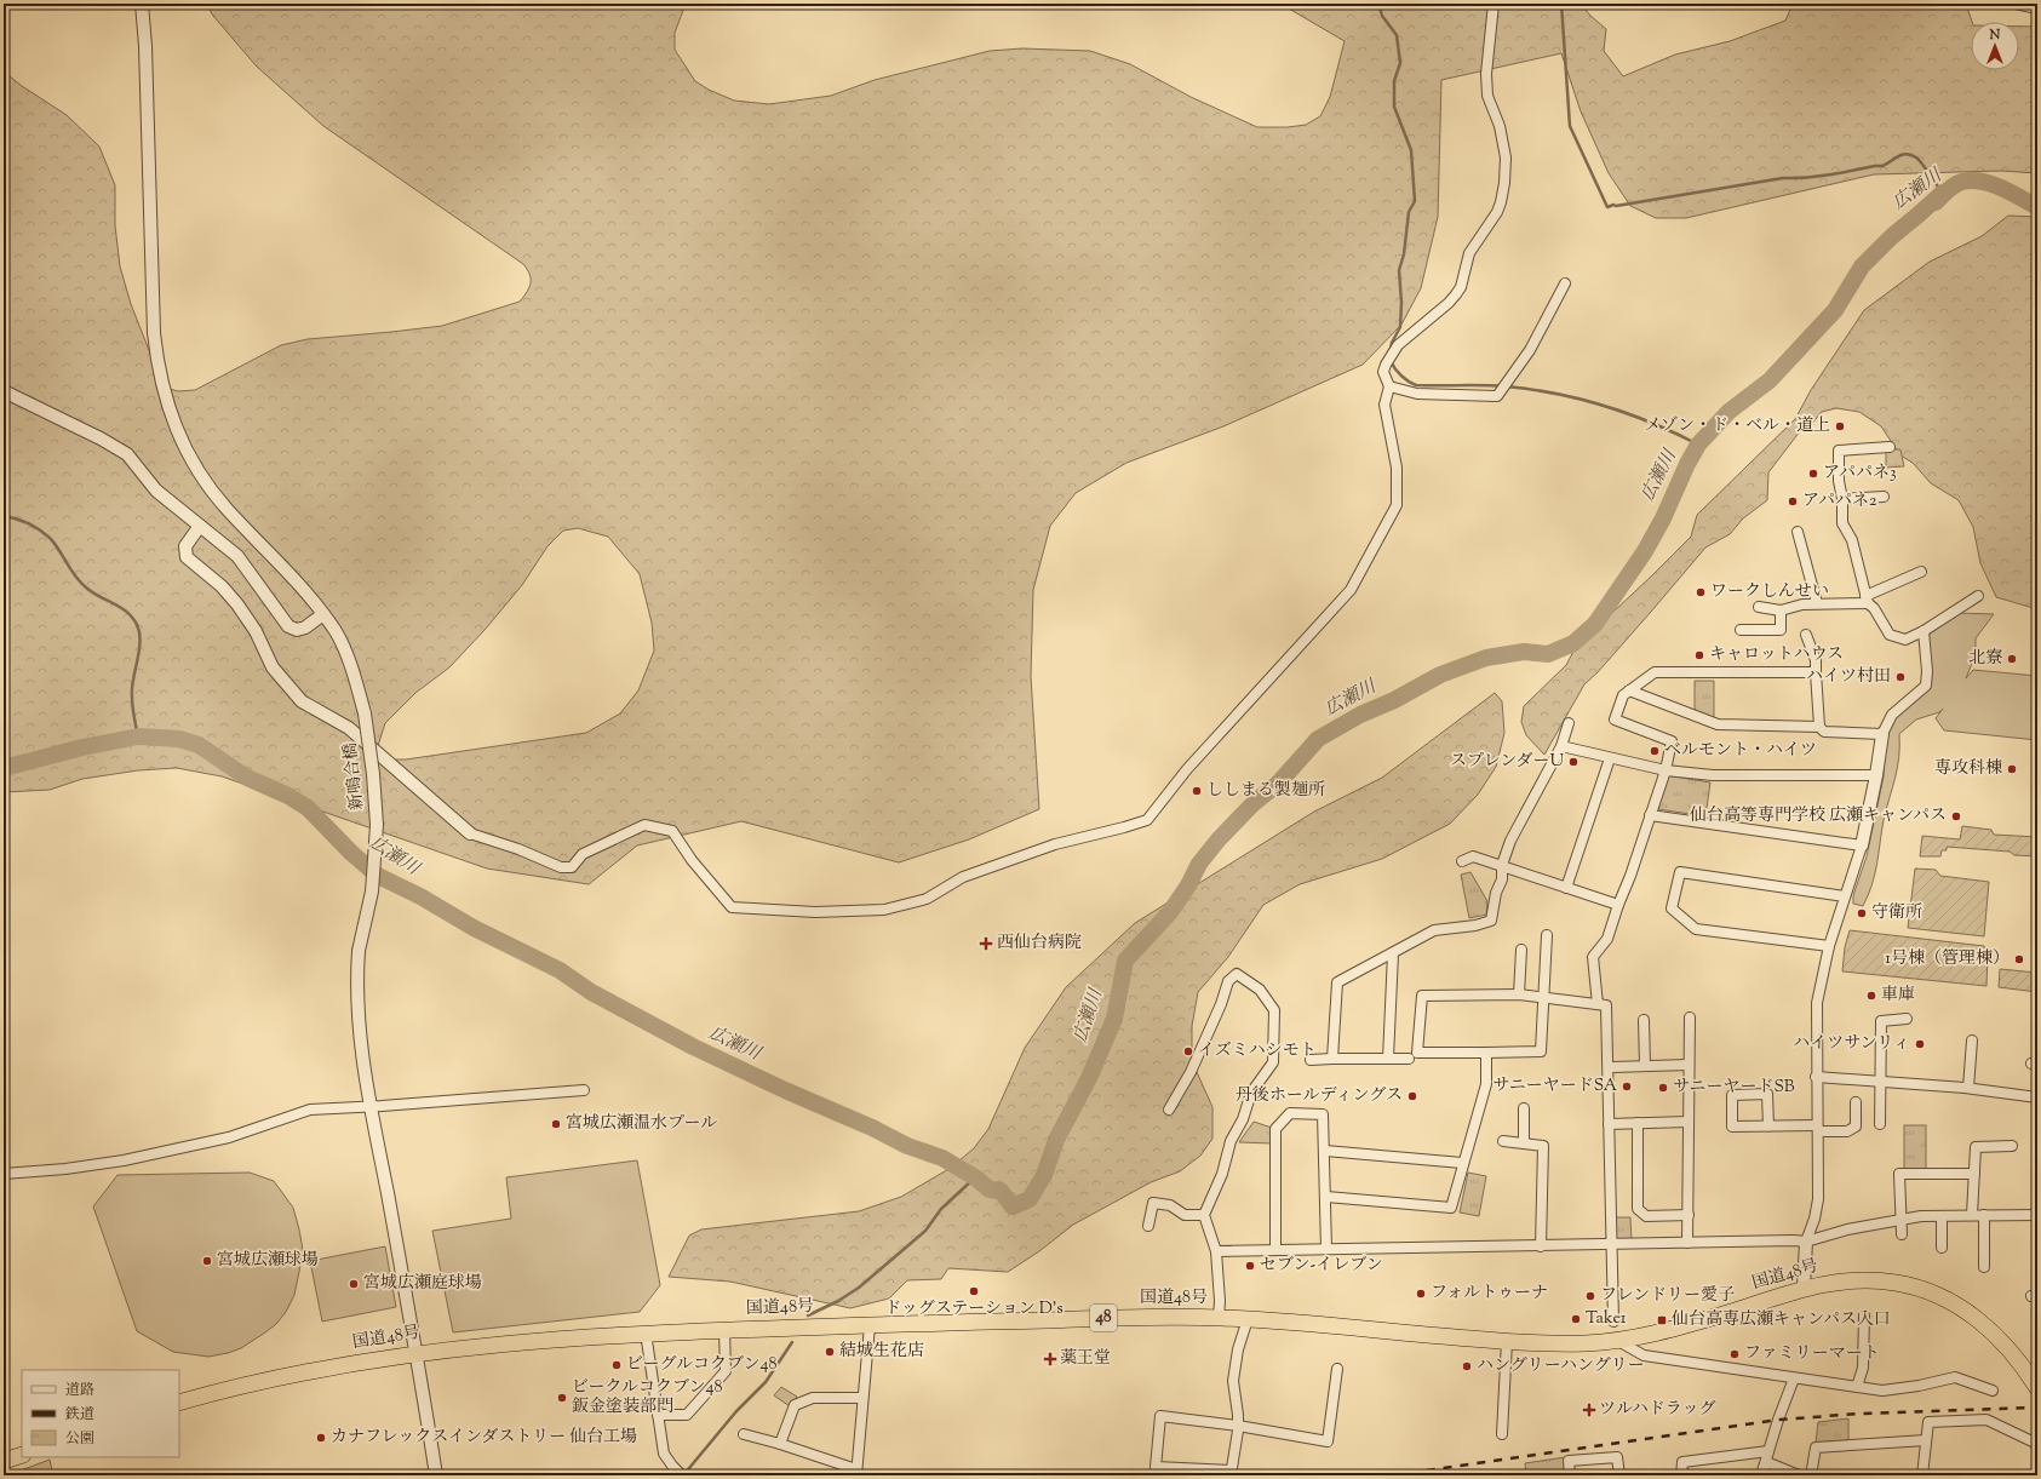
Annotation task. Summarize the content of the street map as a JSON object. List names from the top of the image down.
{
  "streets": {
    "highway": ["国道48号", "48"],
    "street": ["新鳴合橋"]
  },
  "crossings": [
    ["新鳴合橋", "国道48号"]
  ],
  "water": ["広瀬川"],
  "places": {
    "other": [
      "メゾン・ド・ベル・道上",
      "アパパネ3",
      "アパパネ2",
      "ワークしんせい",
      "キャロットハウス",
      "北寮",
      "ハイツ村田",
      "ベルモント・ハイツ",
      "スプレンダーU",
      "専攻科棟",
      "ししまる製麺所",
      "仙台高等専門学校 広瀬キャンパス",
      "守衛所",
      "1号棟（管理棟）",
      "車庫",
      "ハイツサンリィ",
      "イズミハシモト",
      "サニーヤードSA",
      "サニーヤードSB",
      "丹後ホールディングス",
      "宮城広瀬温水プール",
      "宮城広瀬球場",
      "セブン-イレブン",
      "宮城広瀬庭球場",
      "ドッグステーション D's",
      "フォルトゥーナ",
      "フレンドリー愛子",
      "Take1",
      "結城生花店",
      "ファミリーマート",
      "ビーグルコクブン48",
      "ハングリーハングリー",
      "ビークルコクブン48 鈑金塗装部門",
      "カナフレックスインダストリー 仙台工場"
    ],
    "health": ["西仙台病院", "薬王堂", "ツルハドラッグ"],
    "transit": ["仙台高専広瀬キャンパス入口"]
  },
  "legend": ["道路", "鉄道", "公園"],
  "north": "top"
}
